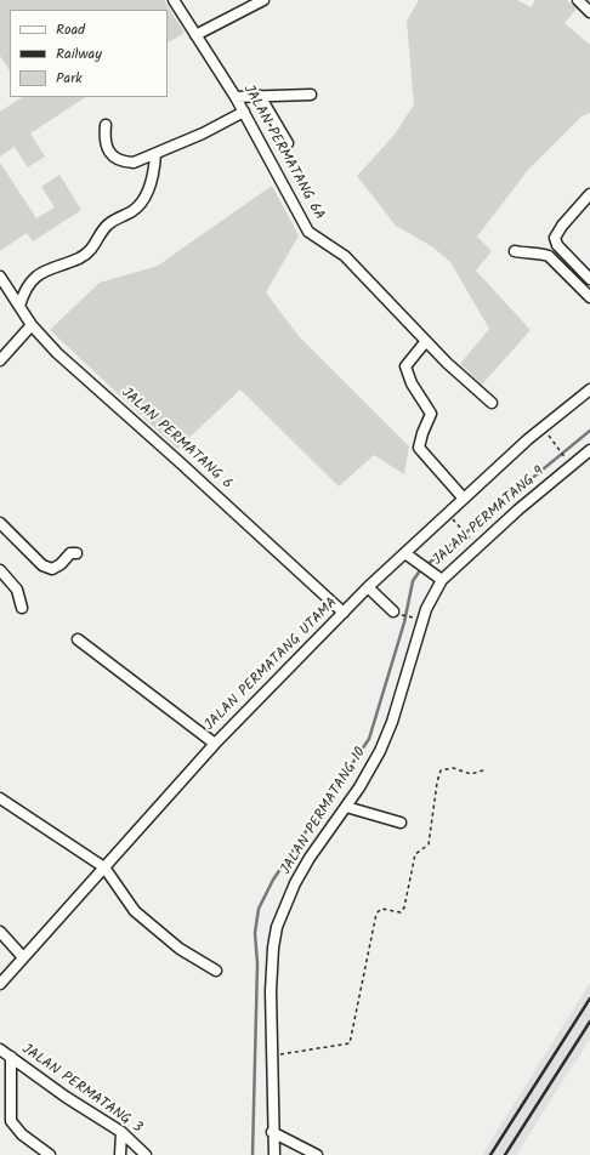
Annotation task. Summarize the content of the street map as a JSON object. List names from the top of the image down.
{
  "streets": {
    "street": [
      "JALAN PERMATANG 6A",
      "JALAN PERMATANG 6",
      "JALAN PERMATANG 9",
      "JALAN PERMATANG UTAMA",
      "JALAN PERMATANG 10",
      "JALAN PERMATANG 3"
    ]
  },
  "crossings": [
    ["JALAN PERMATANG 6", "JALAN PERMATANG UTAMA"],
    ["JALAN PERMATANG 9", "JALAN PERMATANG UTAMA"],
    ["JALAN PERMATANG 9", "JALAN PERMATANG 10"]
  ],
  "legend": ["Road", "Railway", "Park"]
}
